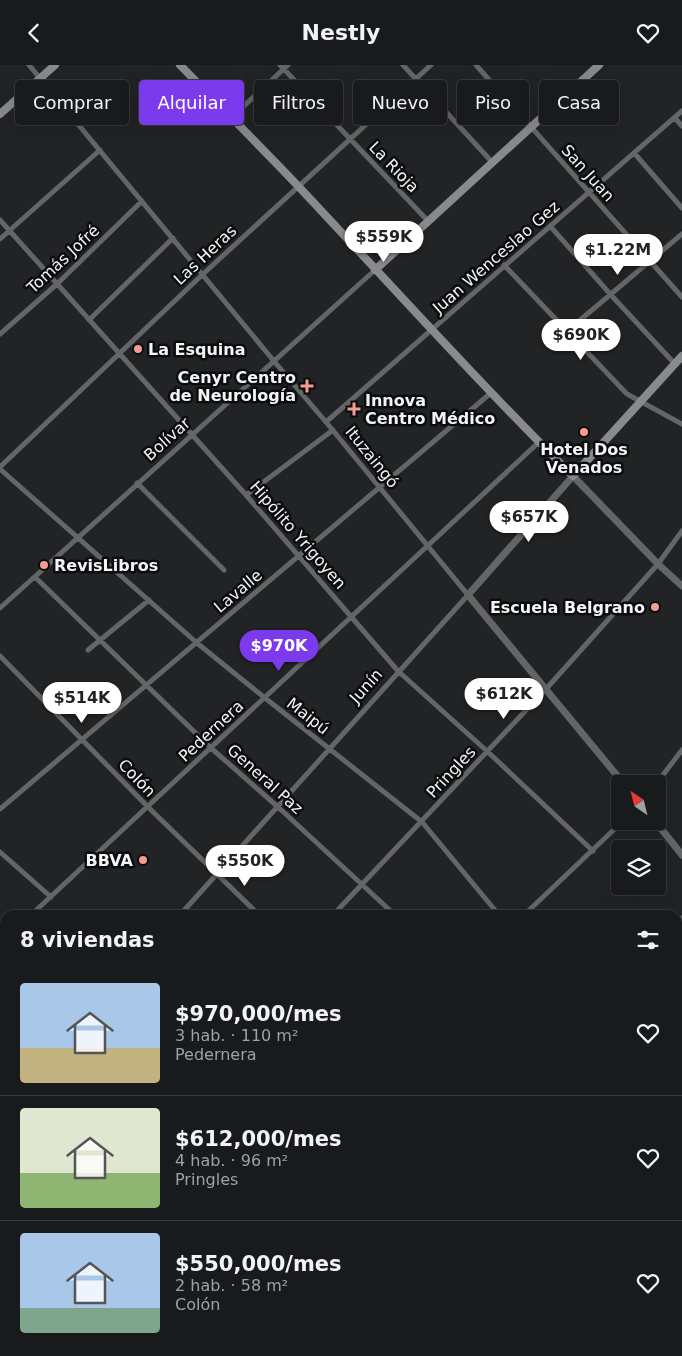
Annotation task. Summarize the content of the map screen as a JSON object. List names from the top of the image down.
{
  "streets": {
    "street": [
      "La Rioja",
      "San Juan",
      "Las Heras",
      "Juan Wenceslao Gez",
      "Tomás Jofré",
      "Bolívar",
      "Ituzaingó",
      "Hipólito Yrigoyen",
      "Lavalle",
      "Junín",
      "Maipú",
      "Pedernera",
      "Pringles",
      "Colón",
      "General Paz"
    ]
  },
  "crossings": [
    ["La Rioja", "Las Heras"],
    ["San Juan", "Juan Wenceslao Gez"],
    ["Las Heras", "Ituzaingó"],
    ["Las Heras", "Hipólito Yrigoyen"],
    ["Las Heras", "Maipú"],
    ["Juan Wenceslao Gez", "Ituzaingó"],
    ["Tomás Jofré", "Ituzaingó"],
    ["Tomás Jofré", "Hipólito Yrigoyen"],
    ["Bolívar", "Ituzaingó"],
    ["Bolívar", "Hipólito Yrigoyen"],
    ["Bolívar", "Maipú"],
    ["Bolívar", "General Paz"],
    ["Ituzaingó", "Lavalle"],
    ["Ituzaingó", "Junín"],
    ["Ituzaingó", "Pedernera"],
    ["Ituzaingó", "Pringles"],
    ["Hipólito Yrigoyen", "Lavalle"],
    ["Hipólito Yrigoyen", "Junín"],
    ["Hipólito Yrigoyen", "Pedernera"],
    ["Hipólito Yrigoyen", "Pringles"],
    ["Lavalle", "Maipú"],
    ["Lavalle", "Colón"],
    ["Lavalle", "General Paz"],
    ["Junín", "Maipú"],
    ["Junín", "Colón"],
    ["Junín", "General Paz"],
    ["Maipú", "Pedernera"],
    ["Maipú", "Pringles"],
    ["Pedernera", "Colón"],
    ["Pedernera", "General Paz"],
    ["Pringles", "General Paz"]
  ],
  "places": {
    "other": [
      "La Esquina",
      "Hotel Dos Venados",
      "RevisLibros",
      "Escuela Belgrano",
      "BBVA"
    ],
    "health": ["Cenyr Centro de Neurología", "Innova Centro Médico"]
  },
  "north": "top left",
  "page": {
    "header": "Nestly",
    "chip": [
      "Comprar",
      "Alquilar",
      "Filtros",
      "Nuevo",
      "Piso",
      "Casa"
    ],
    "price": [
      "$559K",
      "$1.22M",
      "$690K",
      "$657K",
      "$970K",
      "$612K",
      "$514K",
      "$550K"
    ],
    "heading": "8 viviendas",
    "list": [
      {
        "name": "$970,000/mes",
        "note": "3 hab. · 110 m² · Pedernera"
      },
      {
        "name": "$612,000/mes",
        "note": "4 hab. · 96 m² · Pringles"
      },
      {
        "name": "$550,000/mes",
        "note": "2 hab. · 58 m² · Colón"
      }
    ]
  }
}
